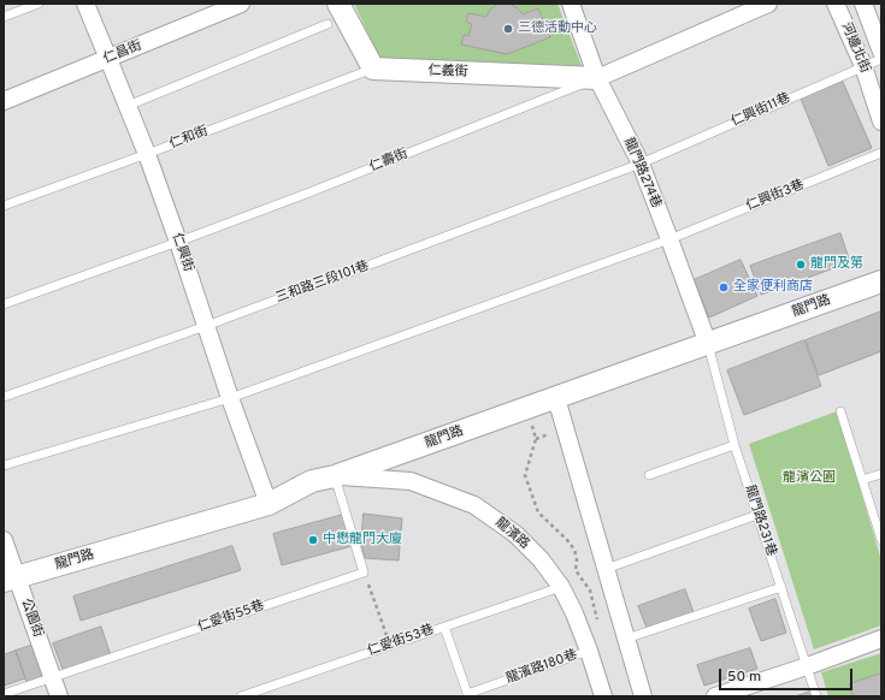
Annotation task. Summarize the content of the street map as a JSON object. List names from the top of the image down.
{
  "streets": {
    "street": [
      "河邊北街",
      "仁昌街",
      "仁義街",
      "仁壽街",
      "龍門路274巷",
      "仁興街",
      "龍門路",
      "龍濱路",
      "公園街"
    ],
    "lane": [
      "仁興街11巷",
      "仁和街",
      "仁興街3巷",
      "三和路三段101巷",
      "龍門路231巷",
      "仁愛街55巷",
      "仁愛街53巷",
      "龍濱路180巷"
    ]
  },
  "crossings": [
    ["河邊北街", "仁興街11巷"],
    ["仁昌街", "仁興街"],
    ["仁義街", "仁和街"],
    ["仁義街", "仁壽街"],
    ["仁義街", "龍門路274巷"],
    ["仁興街11巷", "龍門路274巷"],
    ["仁興街11巷", "三和路三段101巷"],
    ["仁和街", "仁興街"],
    ["仁壽街", "龍門路274巷"],
    ["仁壽街", "仁興街"],
    ["龍門路274巷", "仁興街3巷"],
    ["龍門路274巷", "三和路三段101巷"],
    ["龍門路274巷", "龍門路"],
    ["龍門路274巷", "龍門路231巷"],
    ["仁興街3巷", "仁興街"],
    ["仁興街", "三和路三段101巷"],
    ["仁興街", "龍門路"],
    ["龍門路", "龍門路231巷"],
    ["龍門路", "龍濱路"],
    ["龍門路", "公園街"],
    ["龍濱路", "仁愛街53巷"],
    ["龍濱路", "龍濱路180巷"],
    ["仁愛街55巷", "公園街"]
  ],
  "parks": ["龍濱公園"],
  "places": [
    "三德活動中心",
    "龍門及第",
    "全家便利商店",
    "中懋龍門大廈"
  ],
  "scale_bar": "50 m"
}
